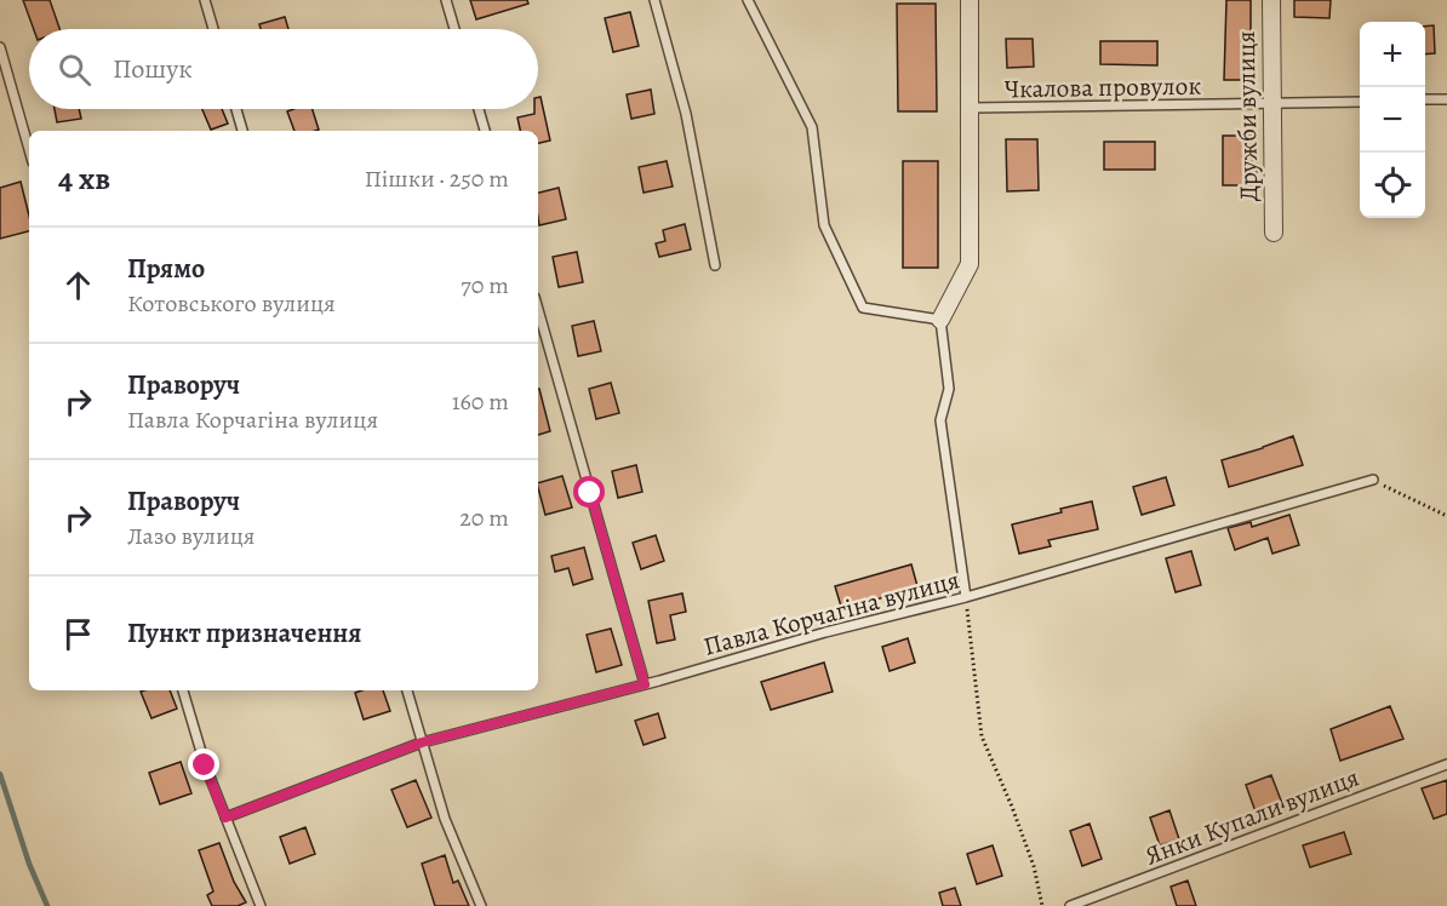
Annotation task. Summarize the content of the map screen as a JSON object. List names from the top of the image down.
{
  "streets": {
    "street": ["Дружби вулиця"],
    "lane": ["Чкалова провулок", "Павла Корчагіна вулиця", "Янки Купали вулиця"]
  },
  "crossings": [
    ["Чкалова провулок", "Дружби вулиця"]
  ],
  "page": {
    "map_buttons": ["+", "−"],
    "search": "Пошук",
    "heading": ["4 хв", "Пішки · 250 m"],
    "list": [
      ["Прямо", "Котовського вулиця", "70 m"],
      ["Праворуч", "Павла Корчагіна вулиця", "160 m"],
      ["Праворуч", "Лазо вулиця", "20 m"],
      "Пункт призначення"
    ]
  }
}
